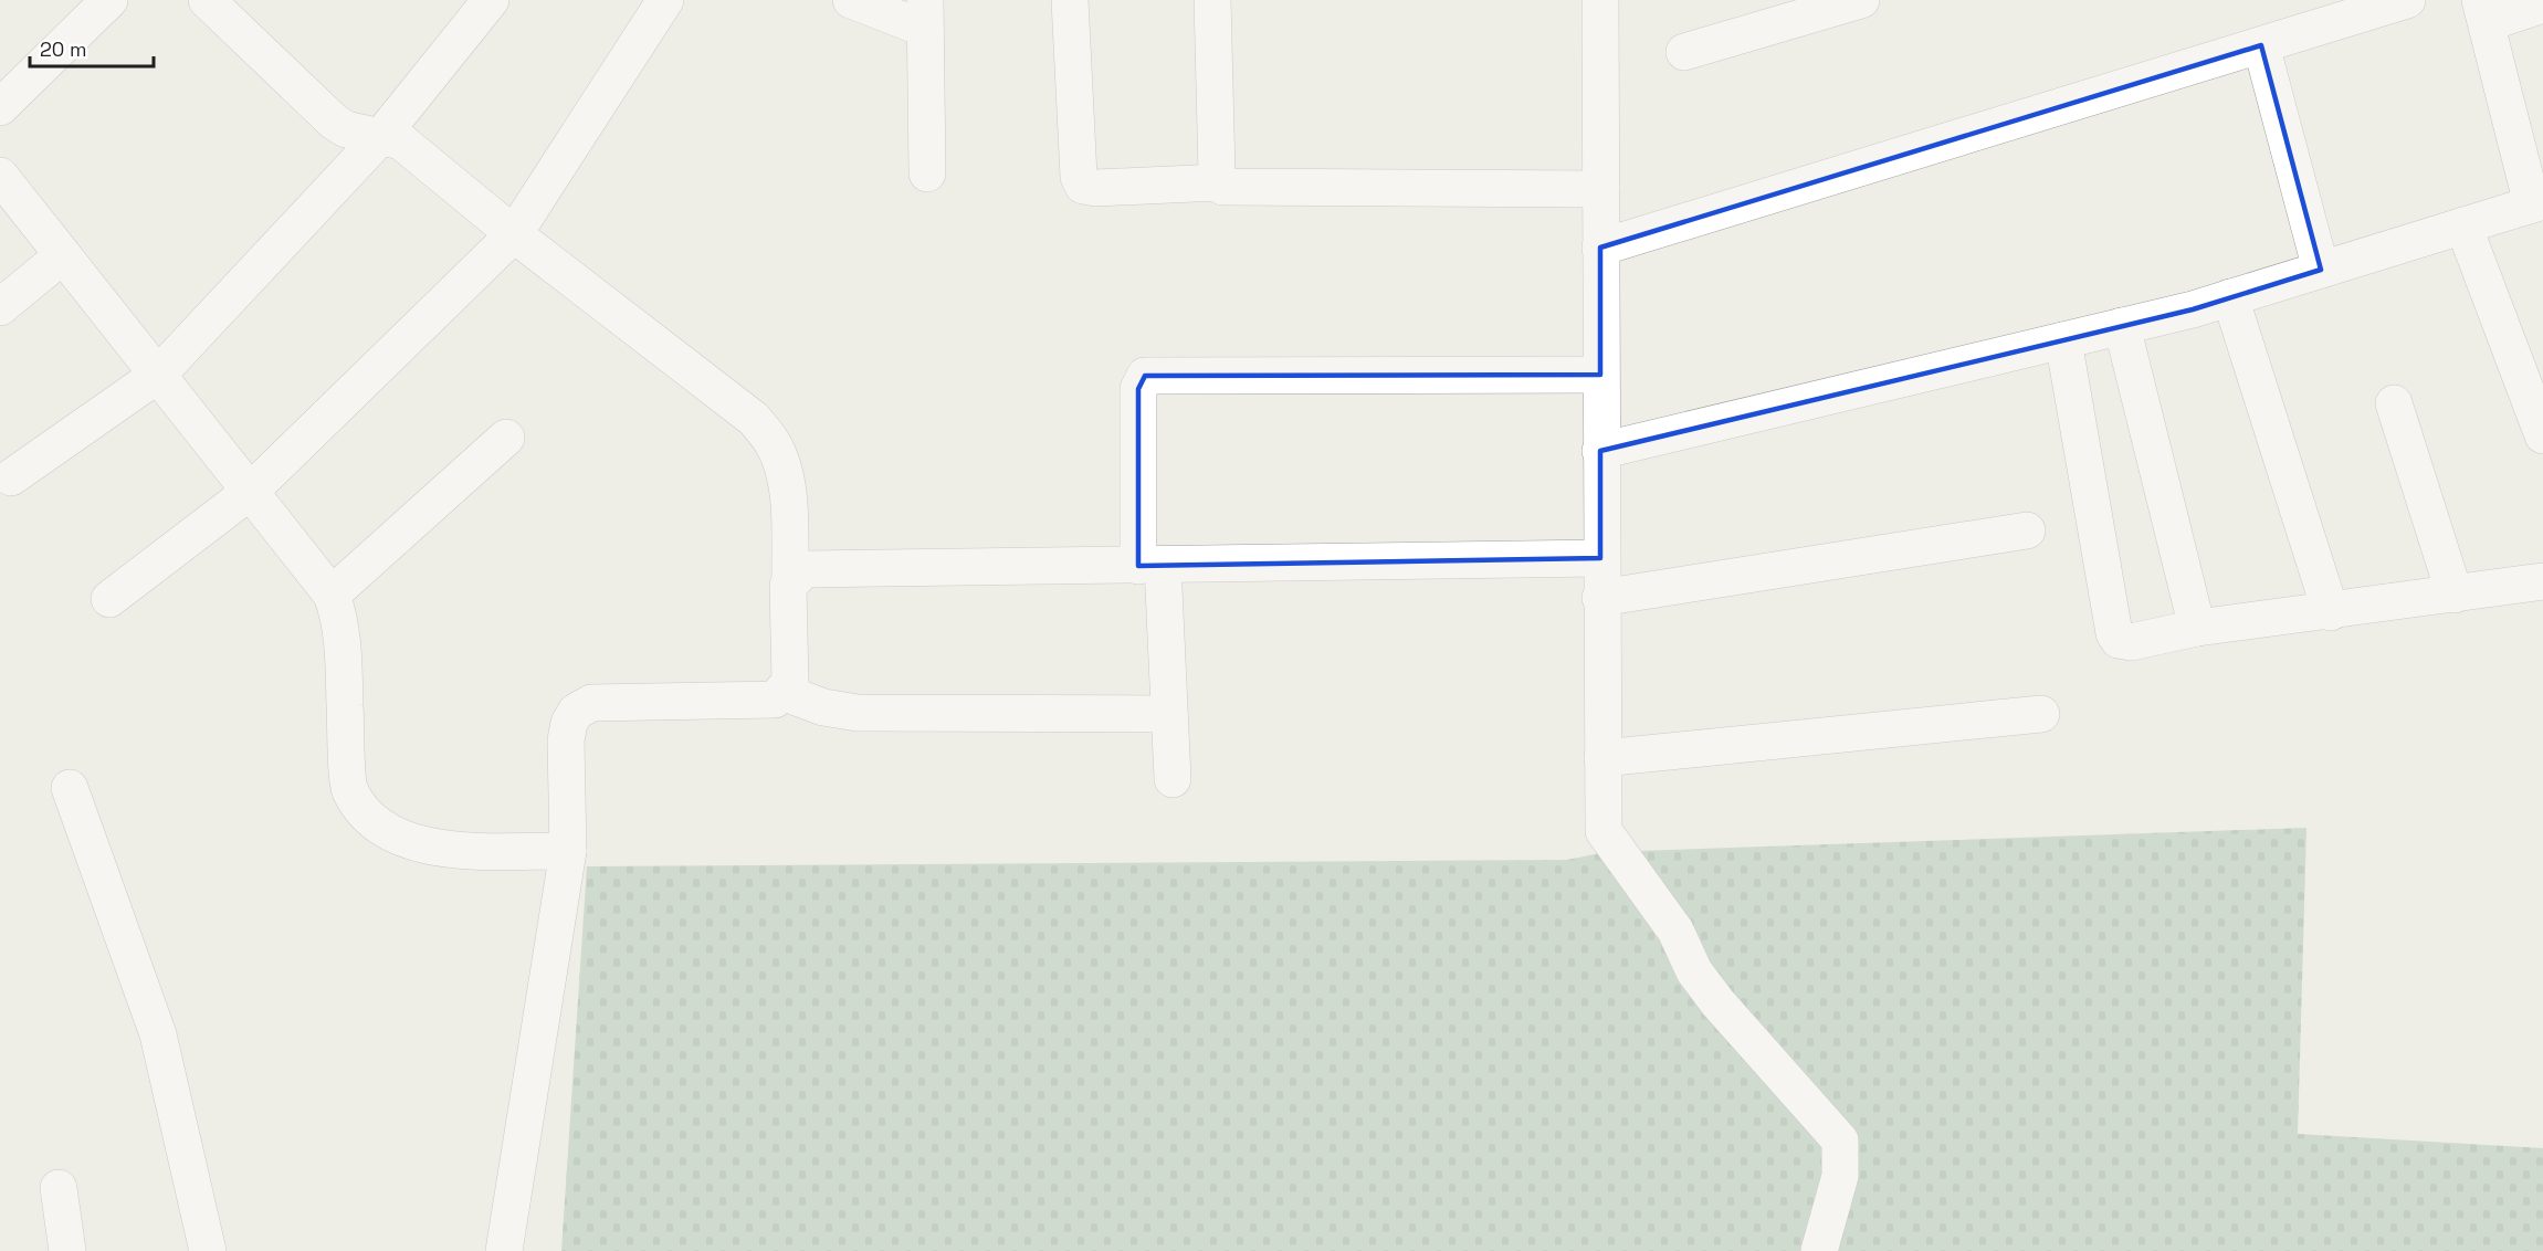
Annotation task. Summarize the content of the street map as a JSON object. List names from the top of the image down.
{
  "scale_bar": "20 m"
}
